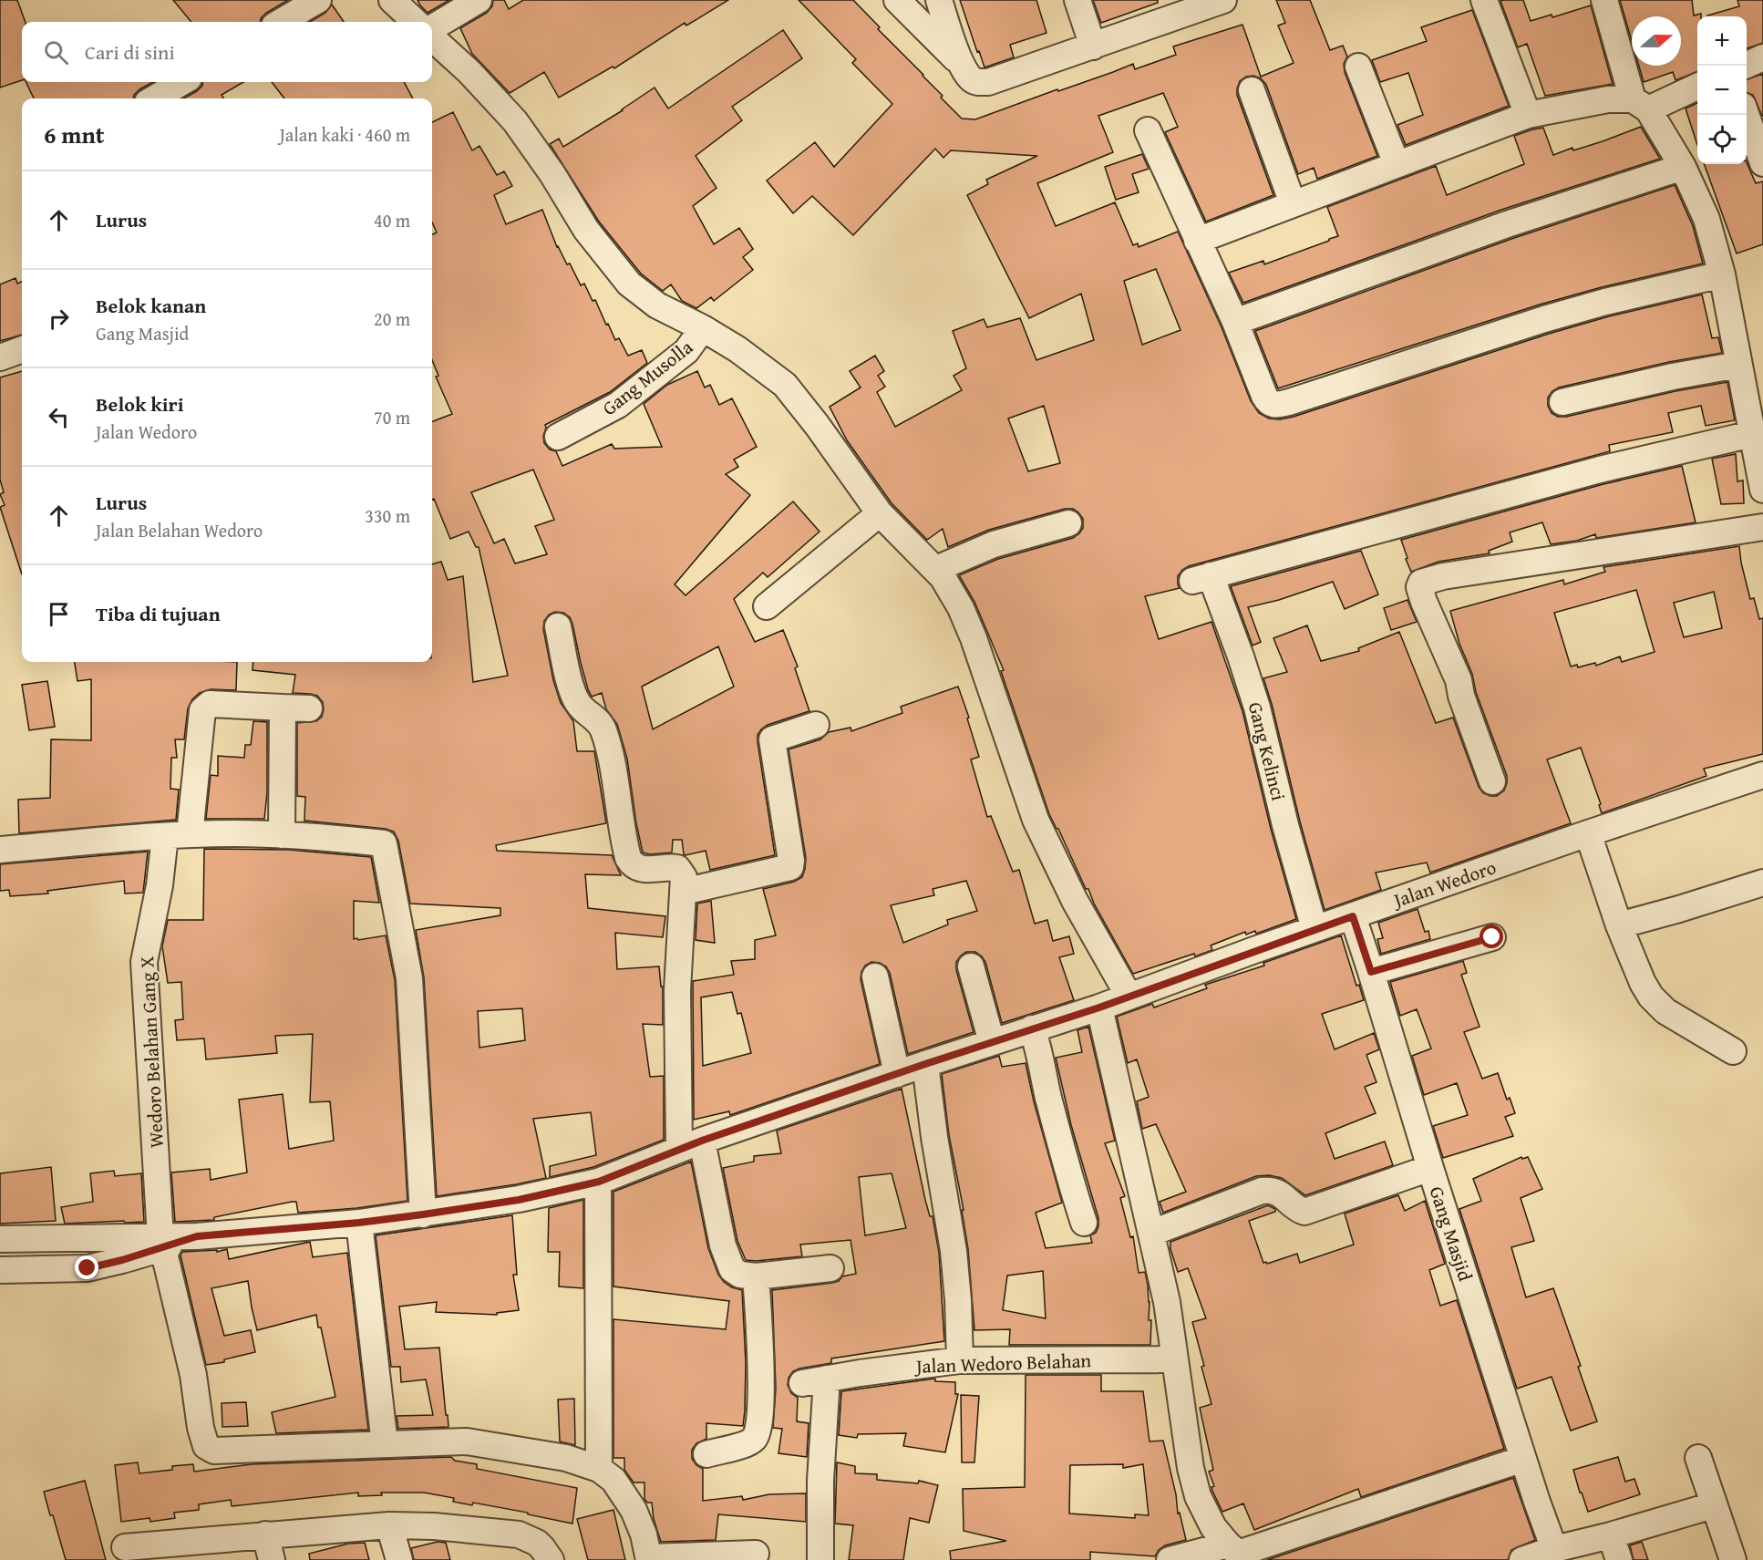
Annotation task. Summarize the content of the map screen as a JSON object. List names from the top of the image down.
{
  "streets": {
    "street": [
      "Gang Musolla",
      "Gang Kelinci",
      "Jalan Wedoro",
      "Wedoro Belahan Gang X",
      "Gang Masjid",
      "Jalan Wedoro Belahan"
    ]
  },
  "crossings": [
    ["Gang Kelinci", "Jalan Wedoro"],
    ["Jalan Wedoro", "Wedoro Belahan Gang X"],
    ["Jalan Wedoro", "Gang Masjid"]
  ],
  "north": "right",
  "page": {
    "map_buttons": ["+", "−"],
    "search": "Cari di sini",
    "heading": ["6 mnt", "Jalan kaki · 460 m"],
    "list": [
      ["Lurus", "40 m"],
      ["Belok kanan", "Gang Masjid", "20 m"],
      ["Belok kiri", "Jalan Wedoro", "70 m"],
      ["Lurus", "Jalan Belahan Wedoro", "330 m"],
      "Tiba di tujuan"
    ]
  }
}
